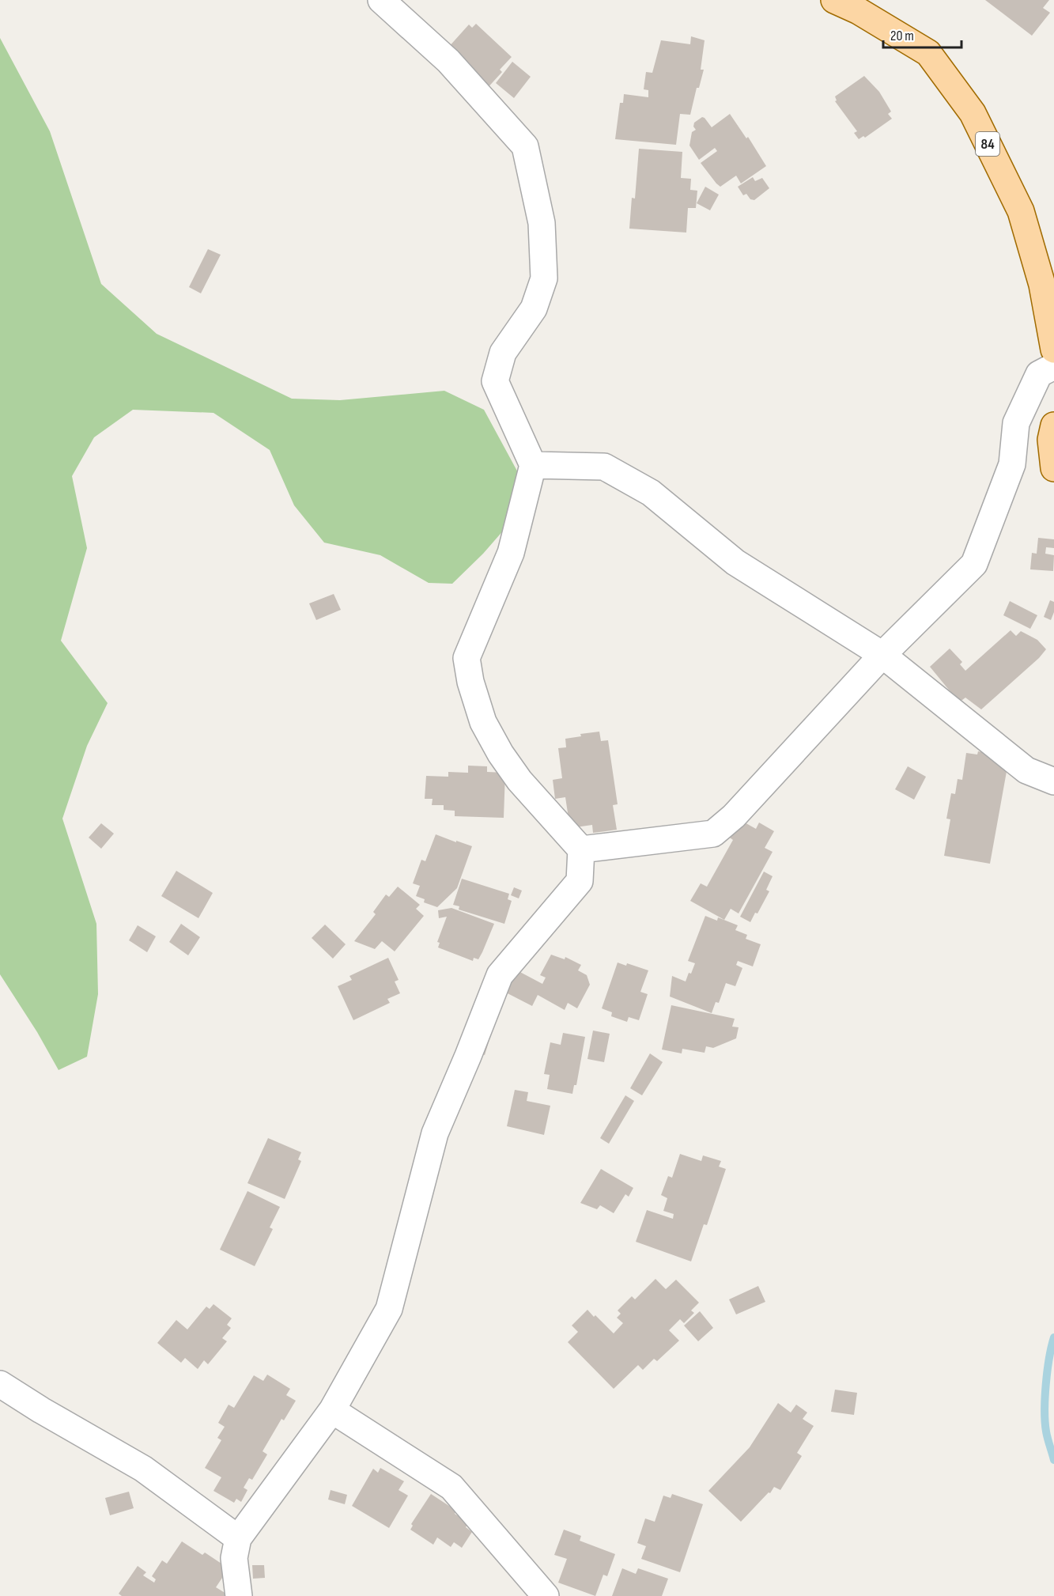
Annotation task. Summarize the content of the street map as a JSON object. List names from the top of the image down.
{
  "streets": {
    "main road": ["84"]
  },
  "scale_bar": "20 m"
}
